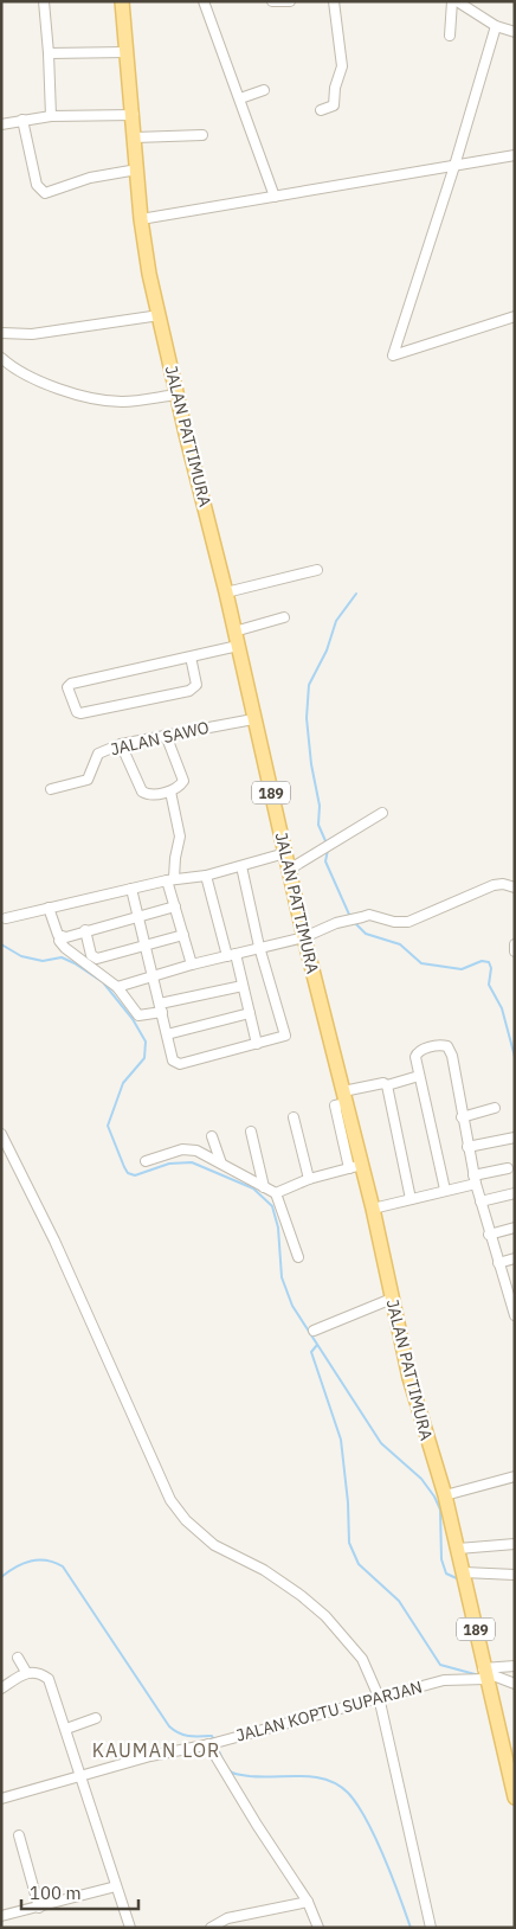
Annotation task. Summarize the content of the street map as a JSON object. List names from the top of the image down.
{
  "streets": {
    "main road": ["JALAN PATTIMURA", "189"],
    "street": ["JALAN SAWO", "JALAN KOPTU SUPARJAN"]
  },
  "crossings": [
    ["JALAN PATTIMURA", "JALAN SAWO"],
    ["JALAN PATTIMURA", "JALAN KOPTU SUPARJAN"]
  ],
  "districts": ["KAUMAN LOR"],
  "scale_bar": "100 m"
}
